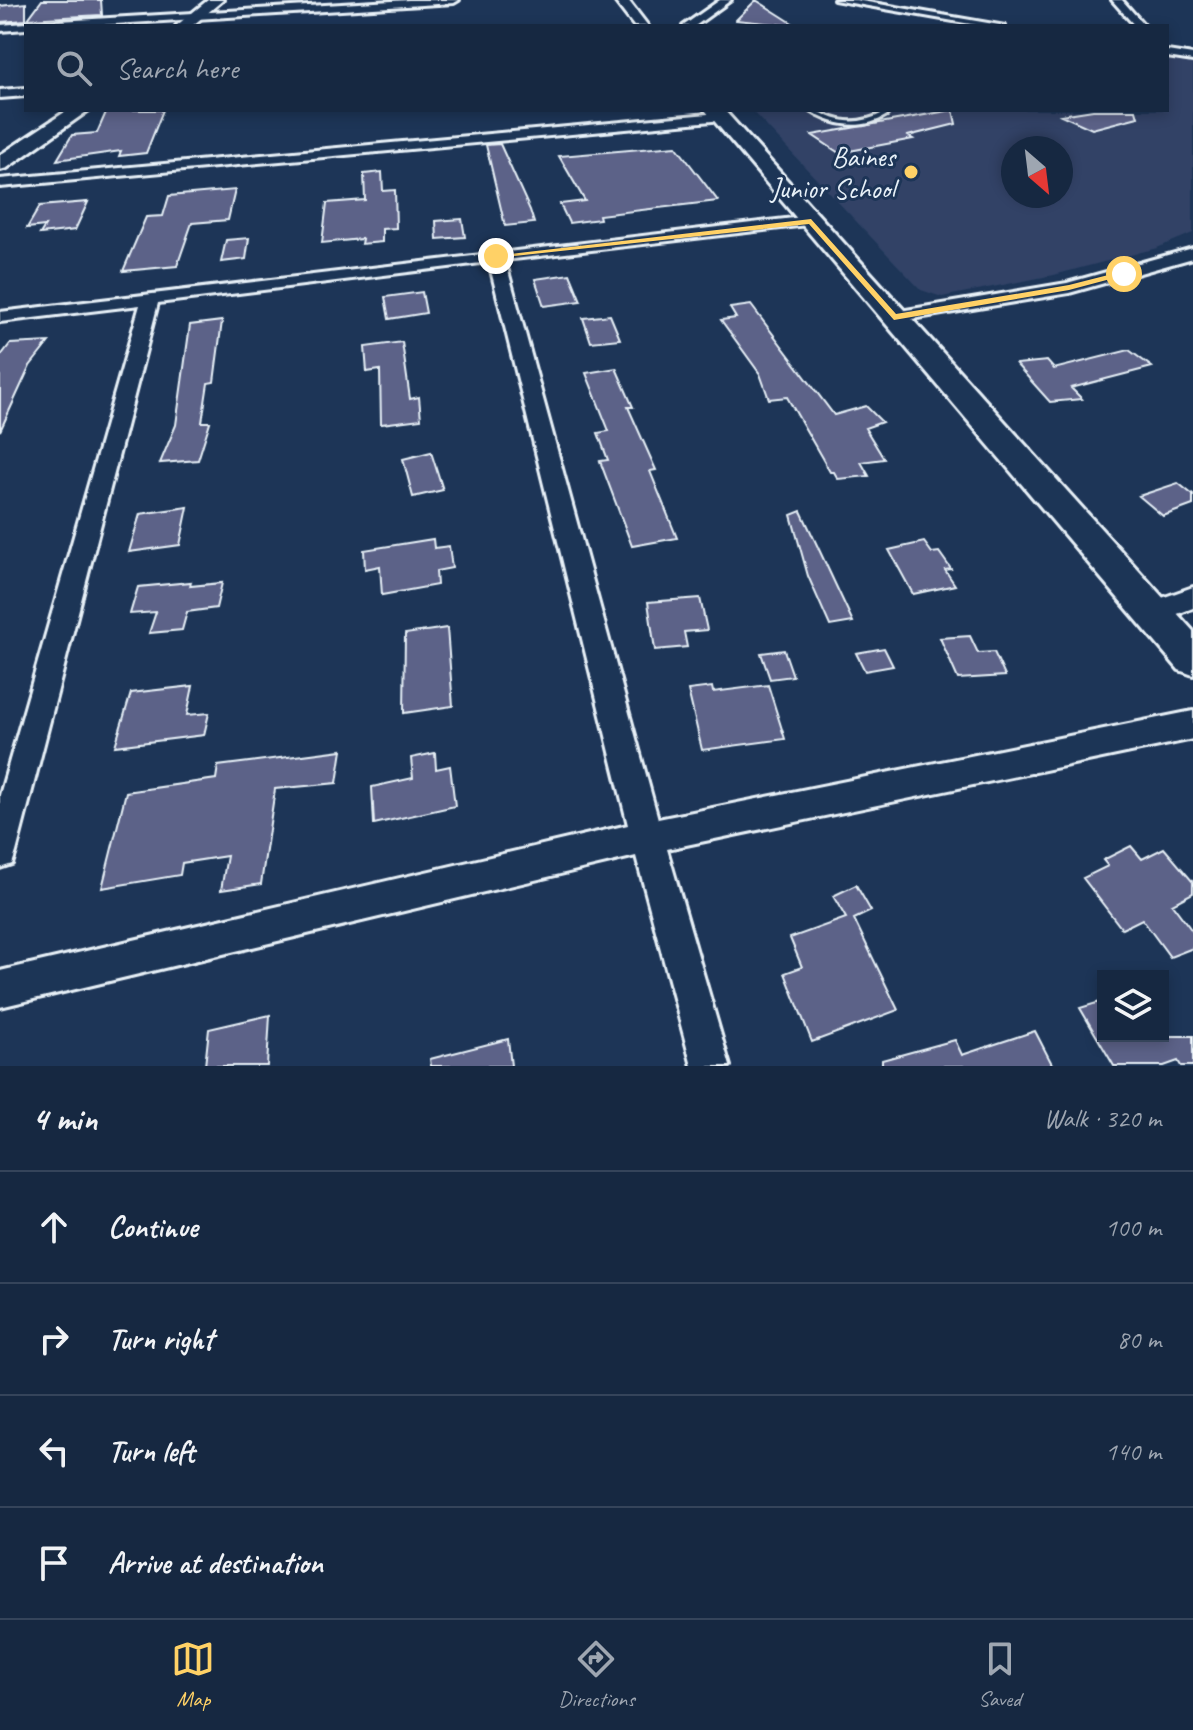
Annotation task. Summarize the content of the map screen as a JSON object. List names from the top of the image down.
{
  "places": ["Baines Junior School"],
  "north": "bottom right",
  "page": {
    "search": "Search here",
    "heading": ["4 min", "Walk · 320 m"],
    "list": [
      ["Continue", "100 m"],
      ["Turn right", "80 m"],
      ["Turn left", "140 m"],
      "Arrive at destination"
    ],
    "nav": ["Map", "Directions", "Saved"]
  }
}
